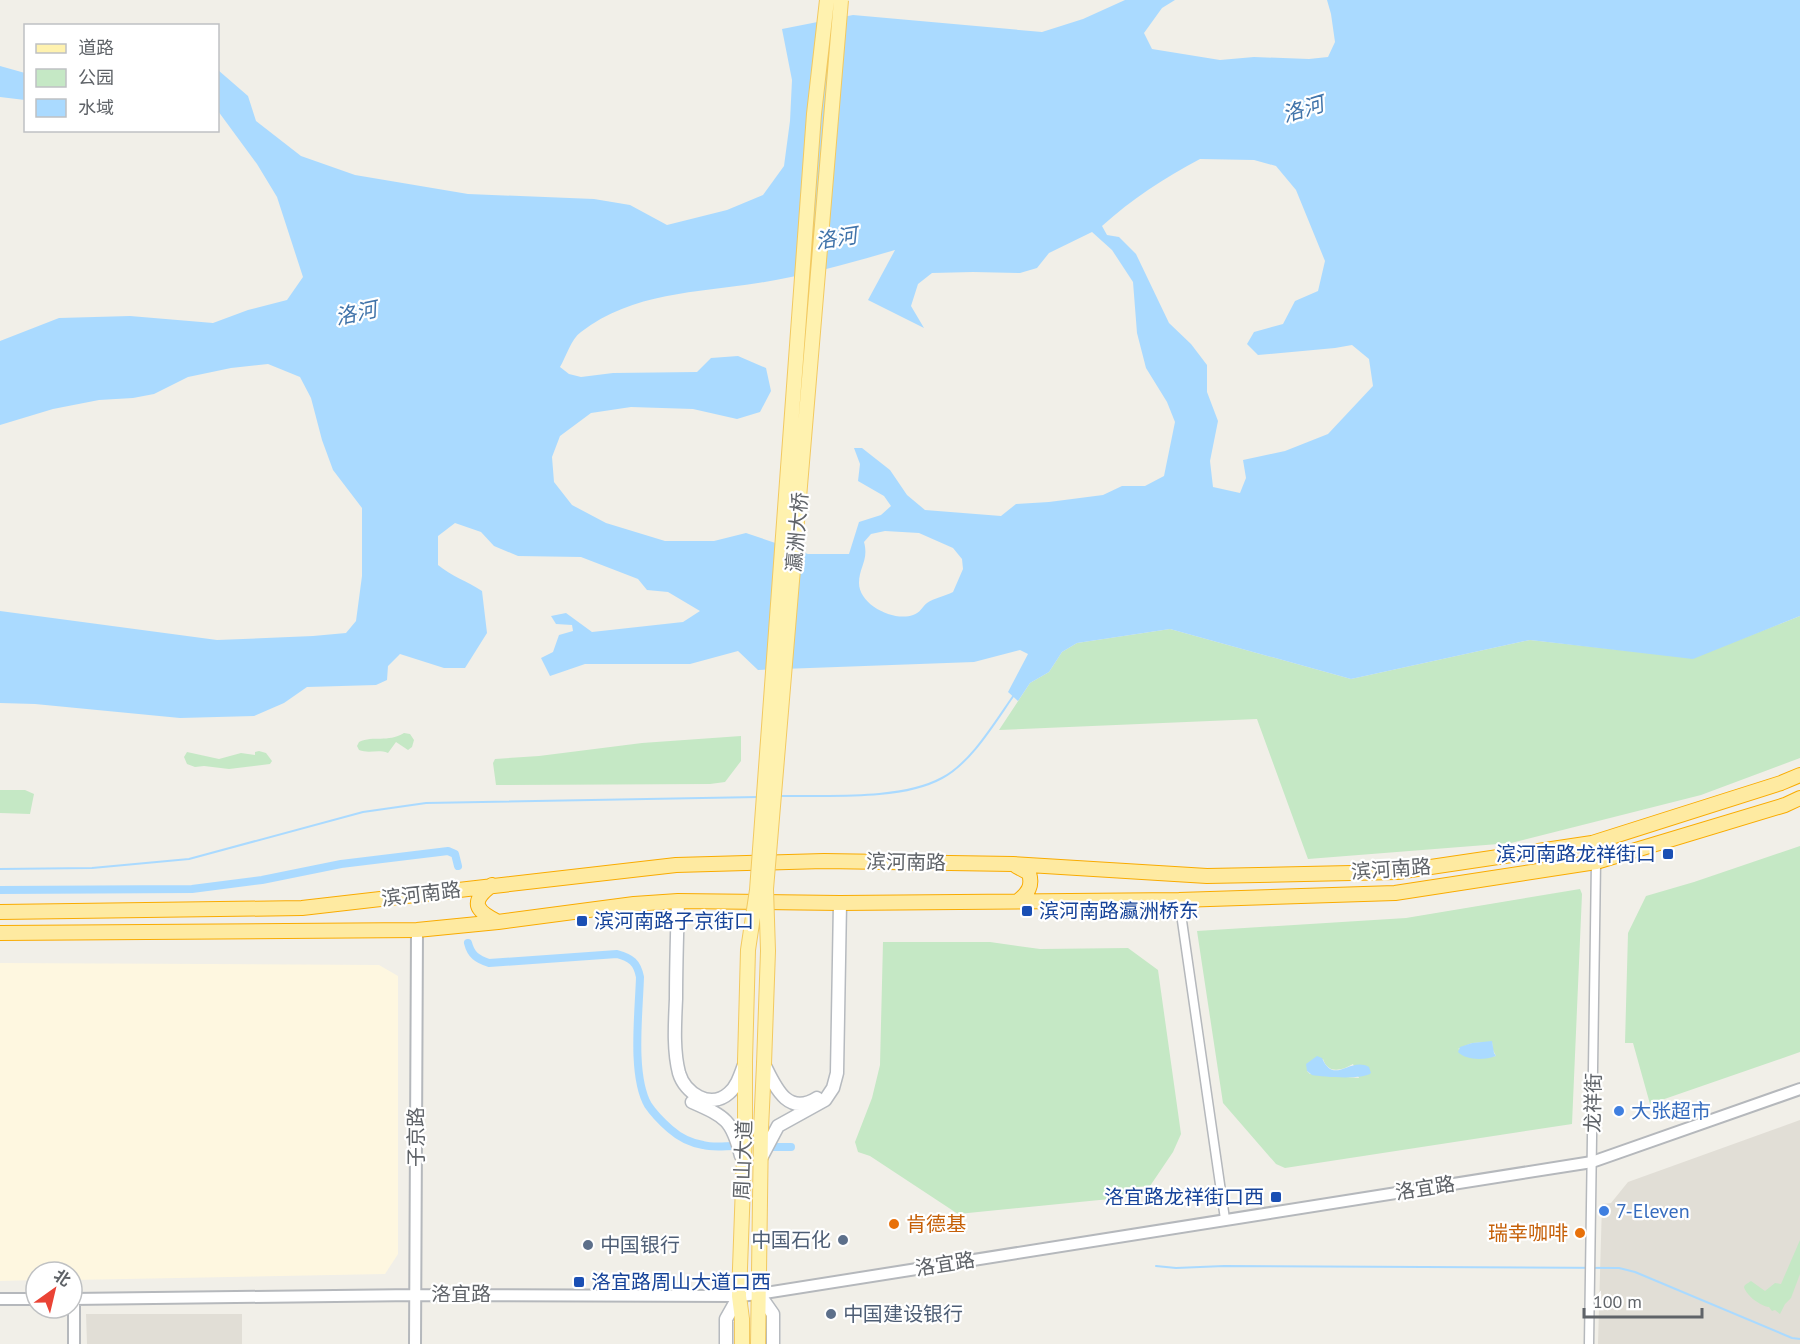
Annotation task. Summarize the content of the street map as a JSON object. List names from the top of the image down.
{
  "streets": {
    "highway": ["滨河南路"],
    "main road": ["瀛洲大桥", "周山大道"],
    "street": ["龙祥街", "子京路", "洛宜路"]
  },
  "crossings": [
    ["瀛洲大桥", "周山大道"],
    ["滨河南路", "龙祥街"],
    ["滨河南路", "子京路"],
    ["龙祥街", "洛宜路"],
    ["子京路", "洛宜路"],
    ["周山大道", "洛宜路"]
  ],
  "water": ["洛河"],
  "places": {
    "transit": [
      "滨河南路龙祥街口",
      "滨河南路瀛洲桥东",
      "滨河南路子京街口",
      "洛宜路龙祥街口西",
      "洛宜路周山大道口西"
    ],
    "other": [
      "大张超市",
      "7-Eleven",
      "肯德基",
      "瑞幸咖啡",
      "中国石化",
      "中国银行",
      "中国建设银行"
    ]
  },
  "legend": ["道路", "公园", "水域"],
  "scale_bar": "100 m",
  "north": "top right"
}
